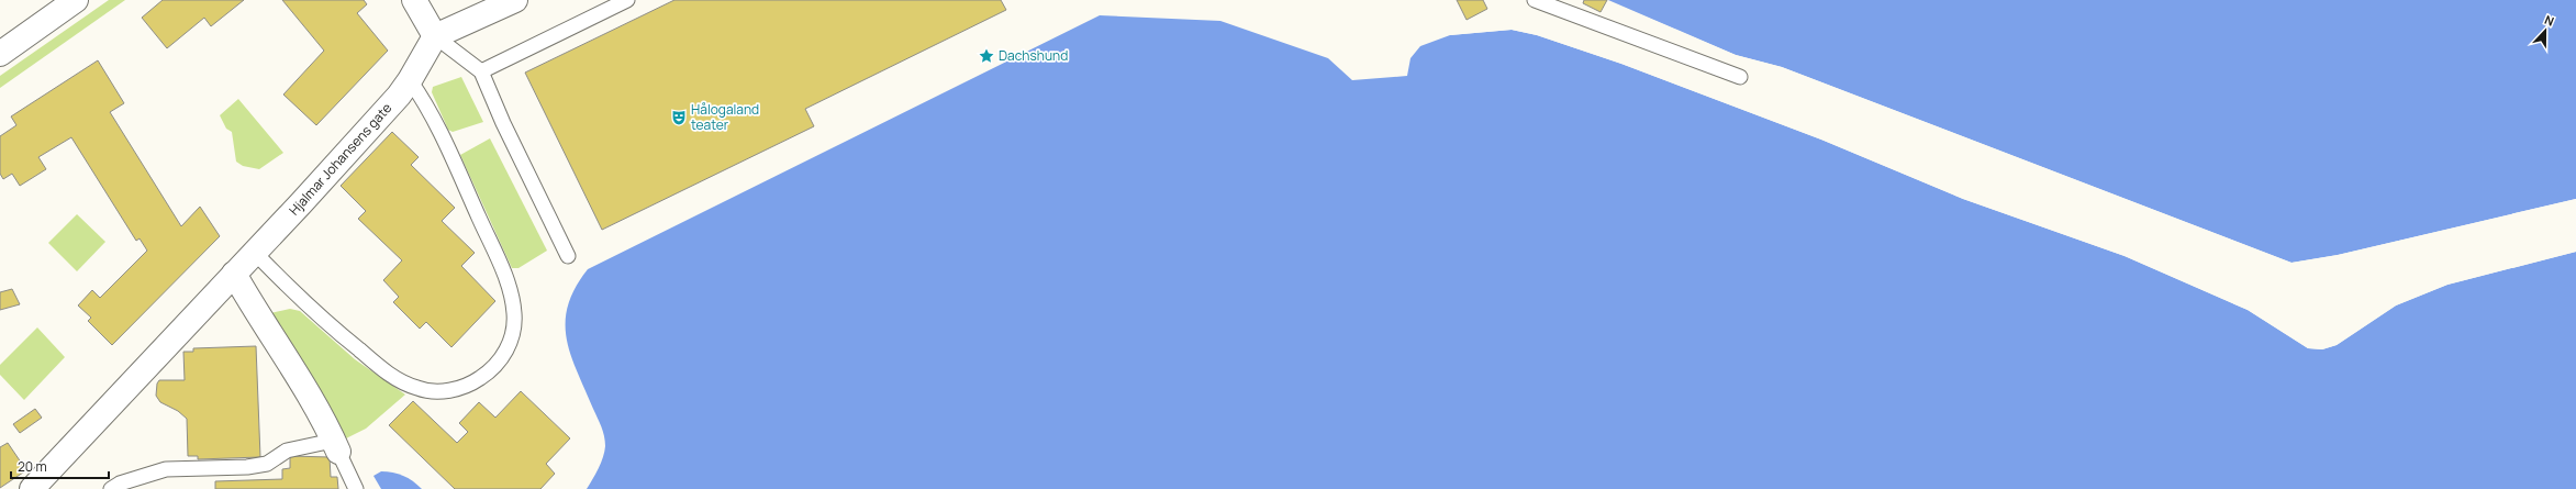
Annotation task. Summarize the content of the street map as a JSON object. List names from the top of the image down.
{
  "streets": {
    "street": ["Hjalmar Johansens gate"]
  },
  "places": {
    "place": ["Dachshund"],
    "theatre": ["Hålogaland teater"]
  },
  "scale_bar": "20 m",
  "north": "top"
}
